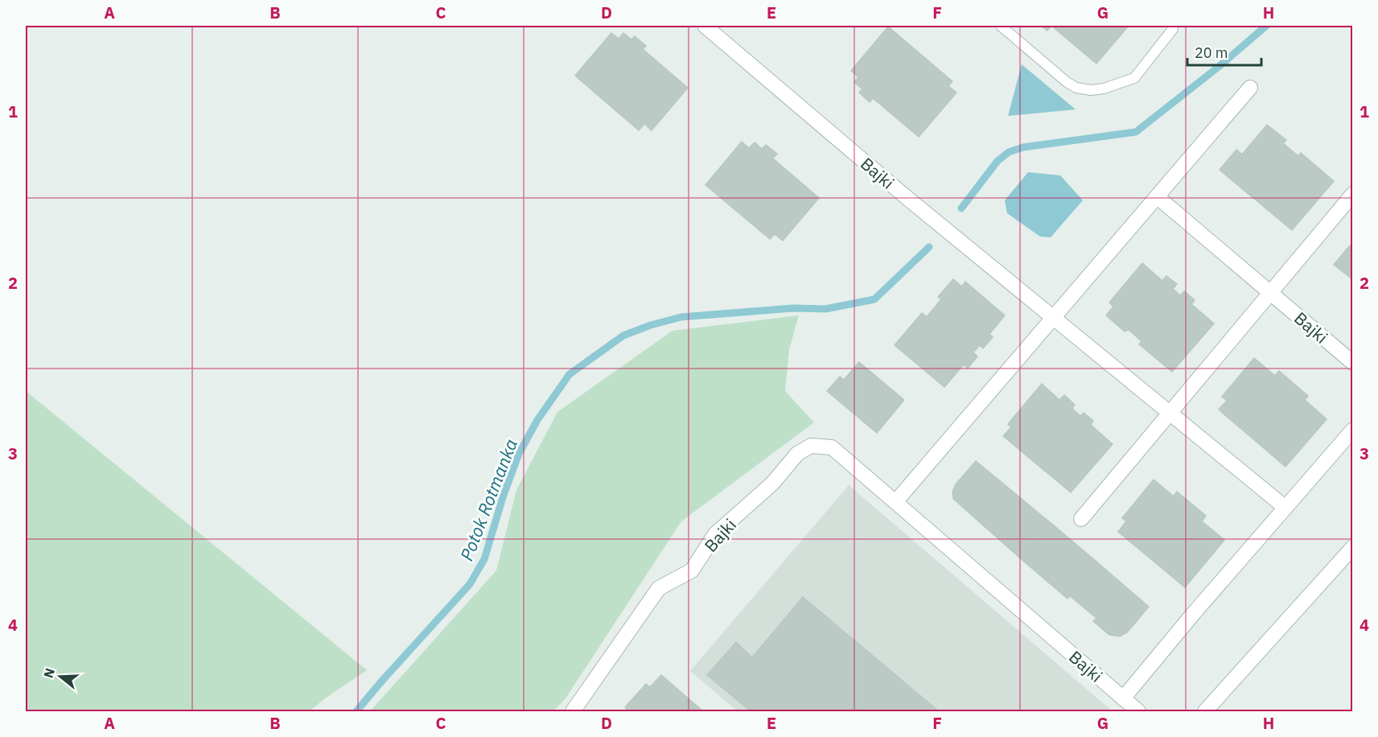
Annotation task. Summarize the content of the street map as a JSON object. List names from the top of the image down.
{
  "streets": {
    "street": ["Bajki"]
  },
  "water": ["Potok Rotmanka"],
  "scale_bar": "20 m",
  "north": "left",
  "grid": {
    "columns": [
      "A",
      "B",
      "C",
      "D",
      "E",
      "F",
      "G",
      "H"
    ],
    "rows": [
      "1",
      "2",
      "3",
      "4"
    ]
  }
}
